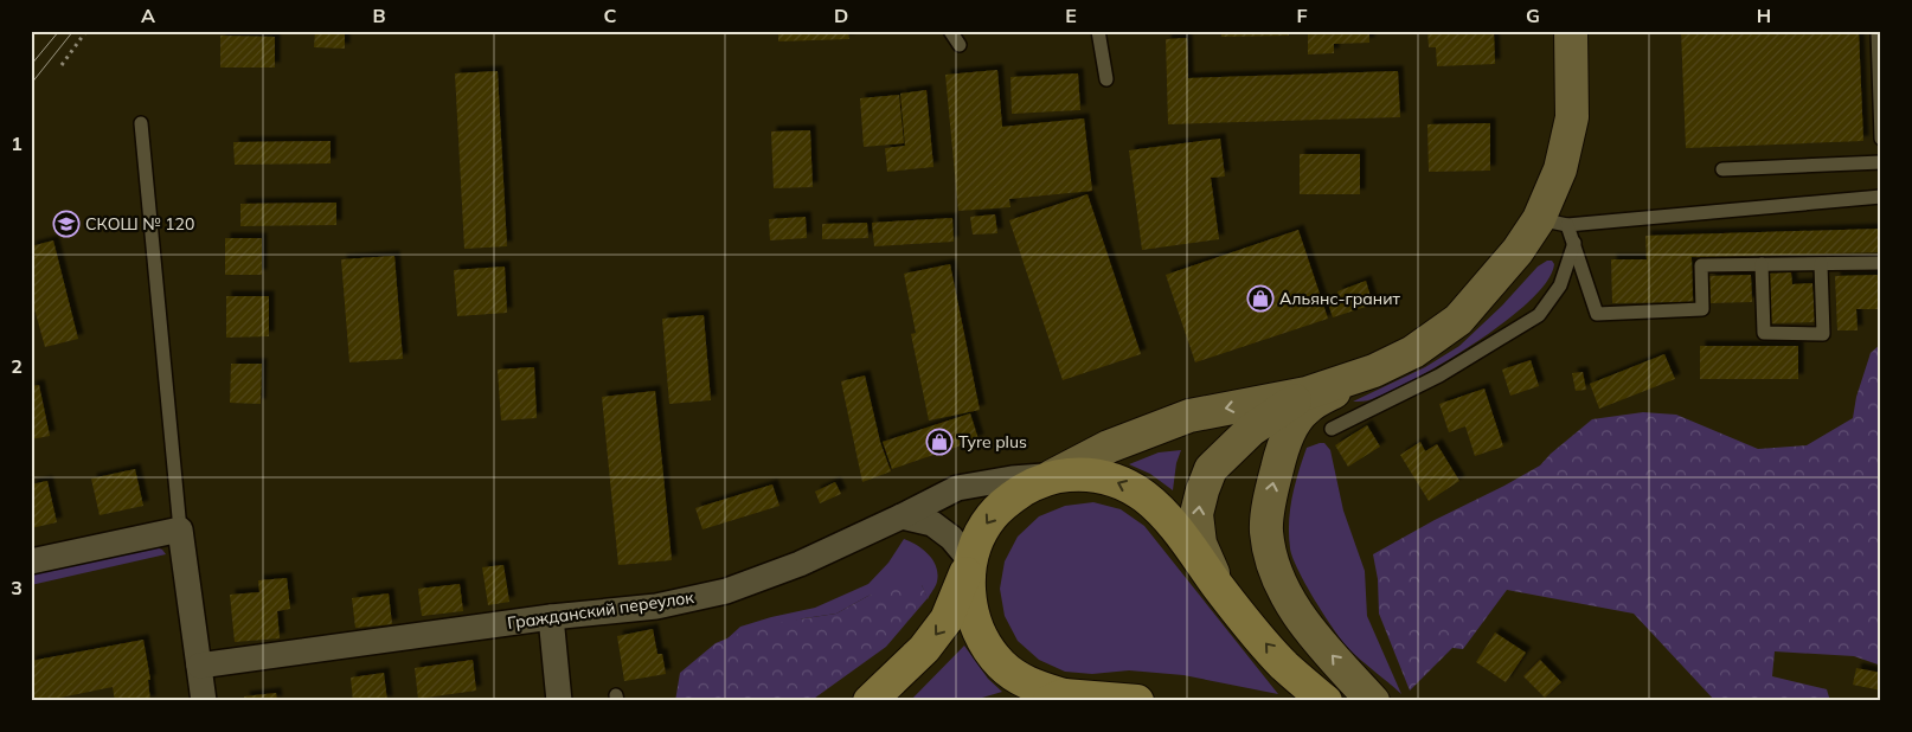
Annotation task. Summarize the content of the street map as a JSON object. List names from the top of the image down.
{
  "streets": {
    "street": ["Гражданский переулок"]
  },
  "places": {
    "school or university": ["СКОШ № 120"],
    "shop": ["Альянс-гранит", "Tyre plus"]
  },
  "grid": {
    "columns": [
      "A",
      "B",
      "C",
      "D",
      "E",
      "F",
      "G",
      "H"
    ],
    "rows": ["1", "2", "3"]
  }
}
